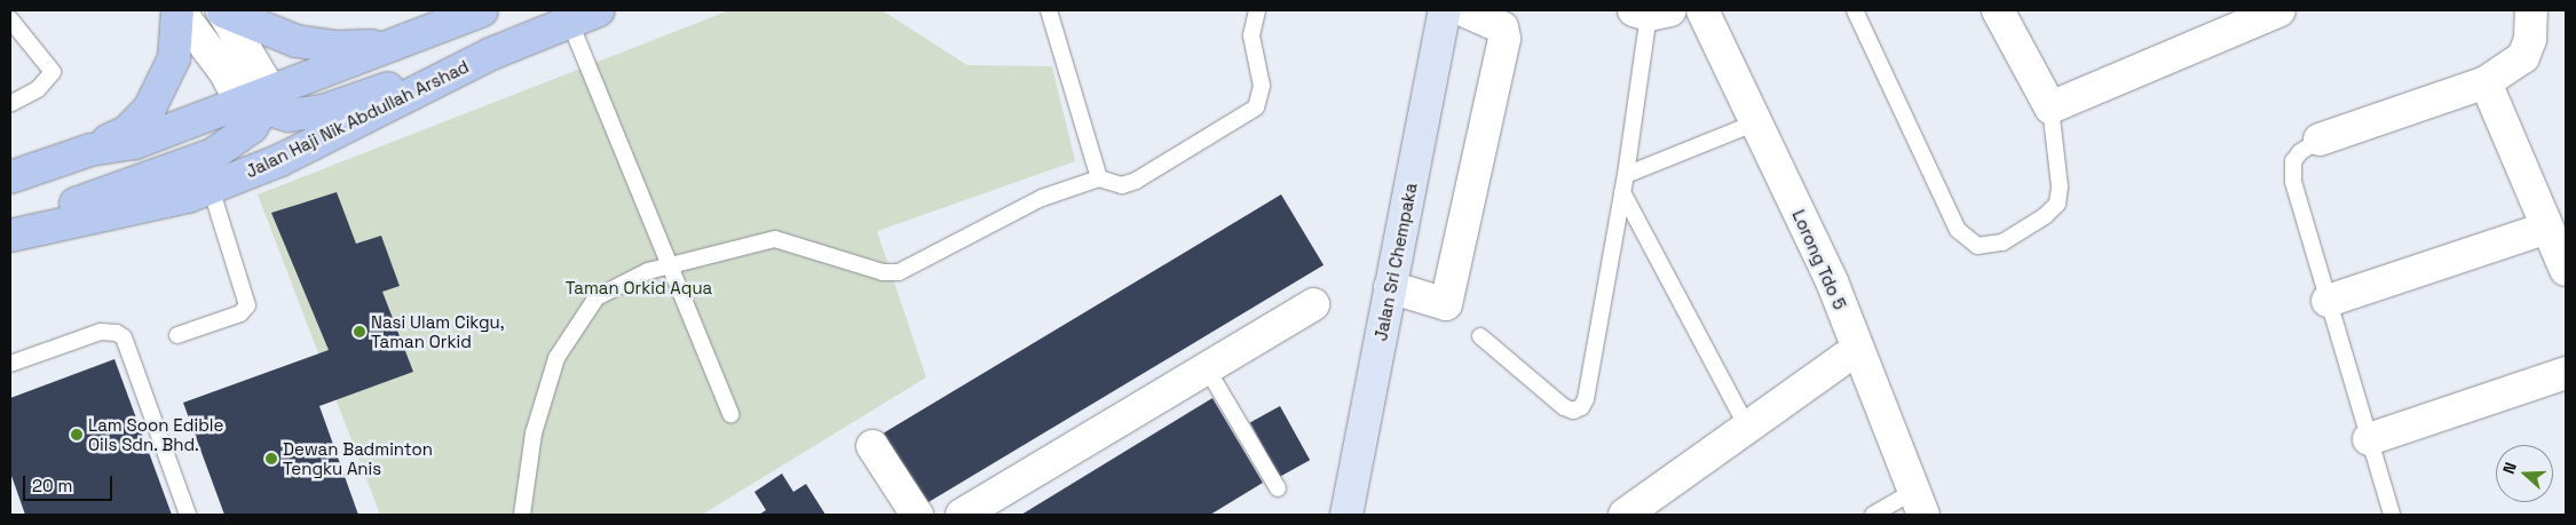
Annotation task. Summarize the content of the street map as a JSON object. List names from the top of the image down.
{
  "streets": {
    "main road": ["Jalan Haji Nik Abdullah Arshad", "Jalan Sri Chempaka"],
    "street": ["Lorong Tdo 5"]
  },
  "parks": ["Taman Orkid Aqua"],
  "places": ["Nasi Ulam Cikgu, Taman Orkid", "Lam Soon Edible Oils Sdn. Bhd.", "Dewan Badminton Tengku Anis"],
  "scale_bar": "20 m",
  "north": "left"
}
